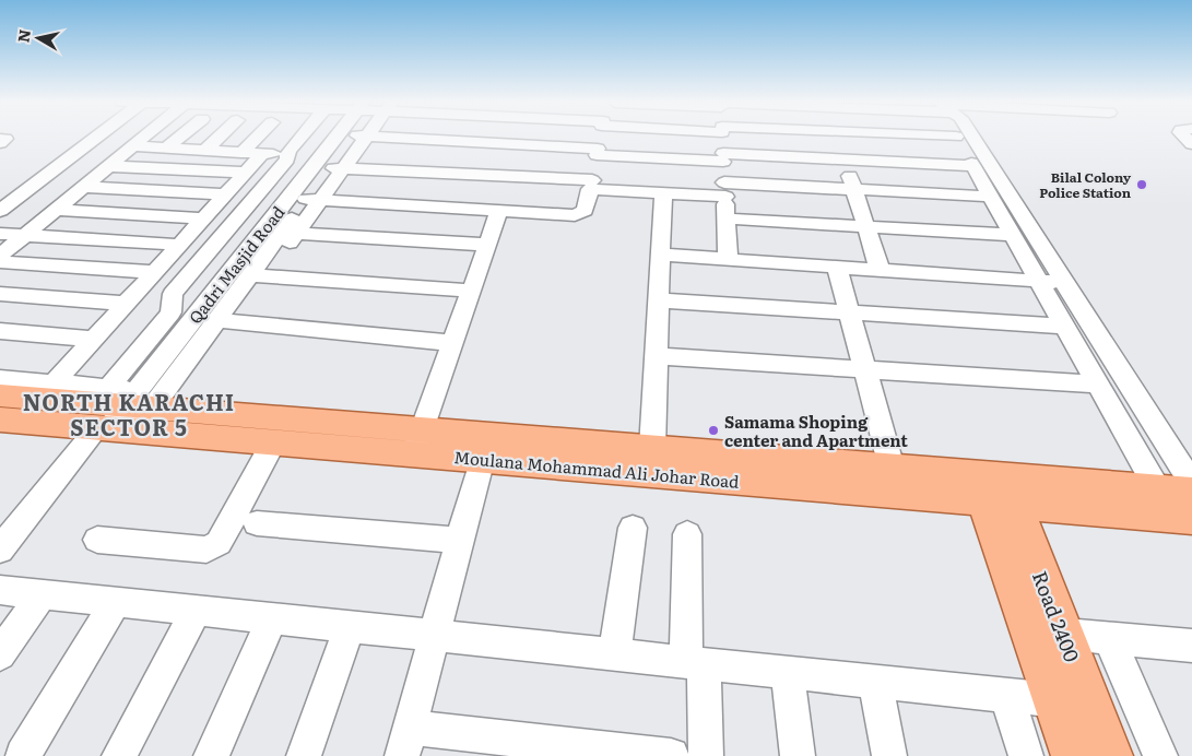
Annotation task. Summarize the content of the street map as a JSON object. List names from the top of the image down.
{
  "streets": {
    "main road": ["Moulana Mohammad Ali Johar Road", "Road 2400"],
    "street": ["Qadri Masjid Road"]
  },
  "crossings": [
    ["Qadri Masjid Road", "Moulana Mohammad Ali Johar Road"],
    ["Moulana Mohammad Ali Johar Road", "Road 2400"]
  ],
  "districts": ["NORTH KARACHI SECTOR 5"],
  "places": ["Bilal Colony Police Station", "Samama Shoping center and Apartment"],
  "north": "left"
}
